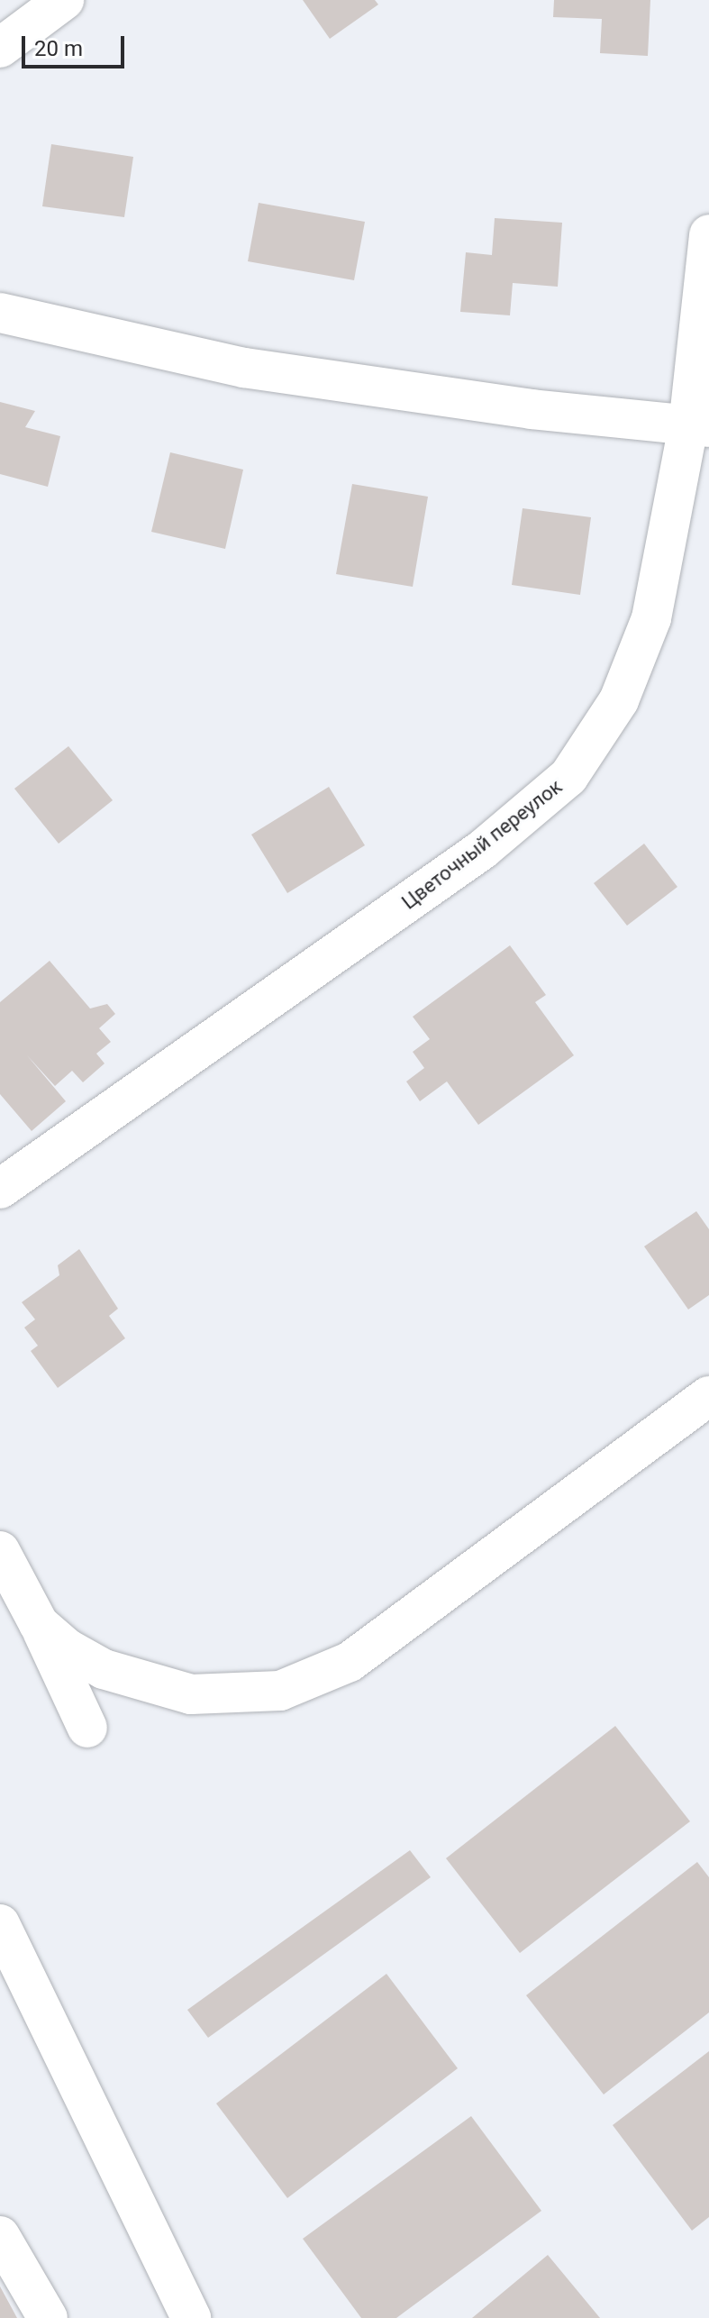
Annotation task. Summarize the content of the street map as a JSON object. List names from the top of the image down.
{
  "streets": {
    "street": ["Цветочный переулок"]
  },
  "scale_bar": "20 m"
}
